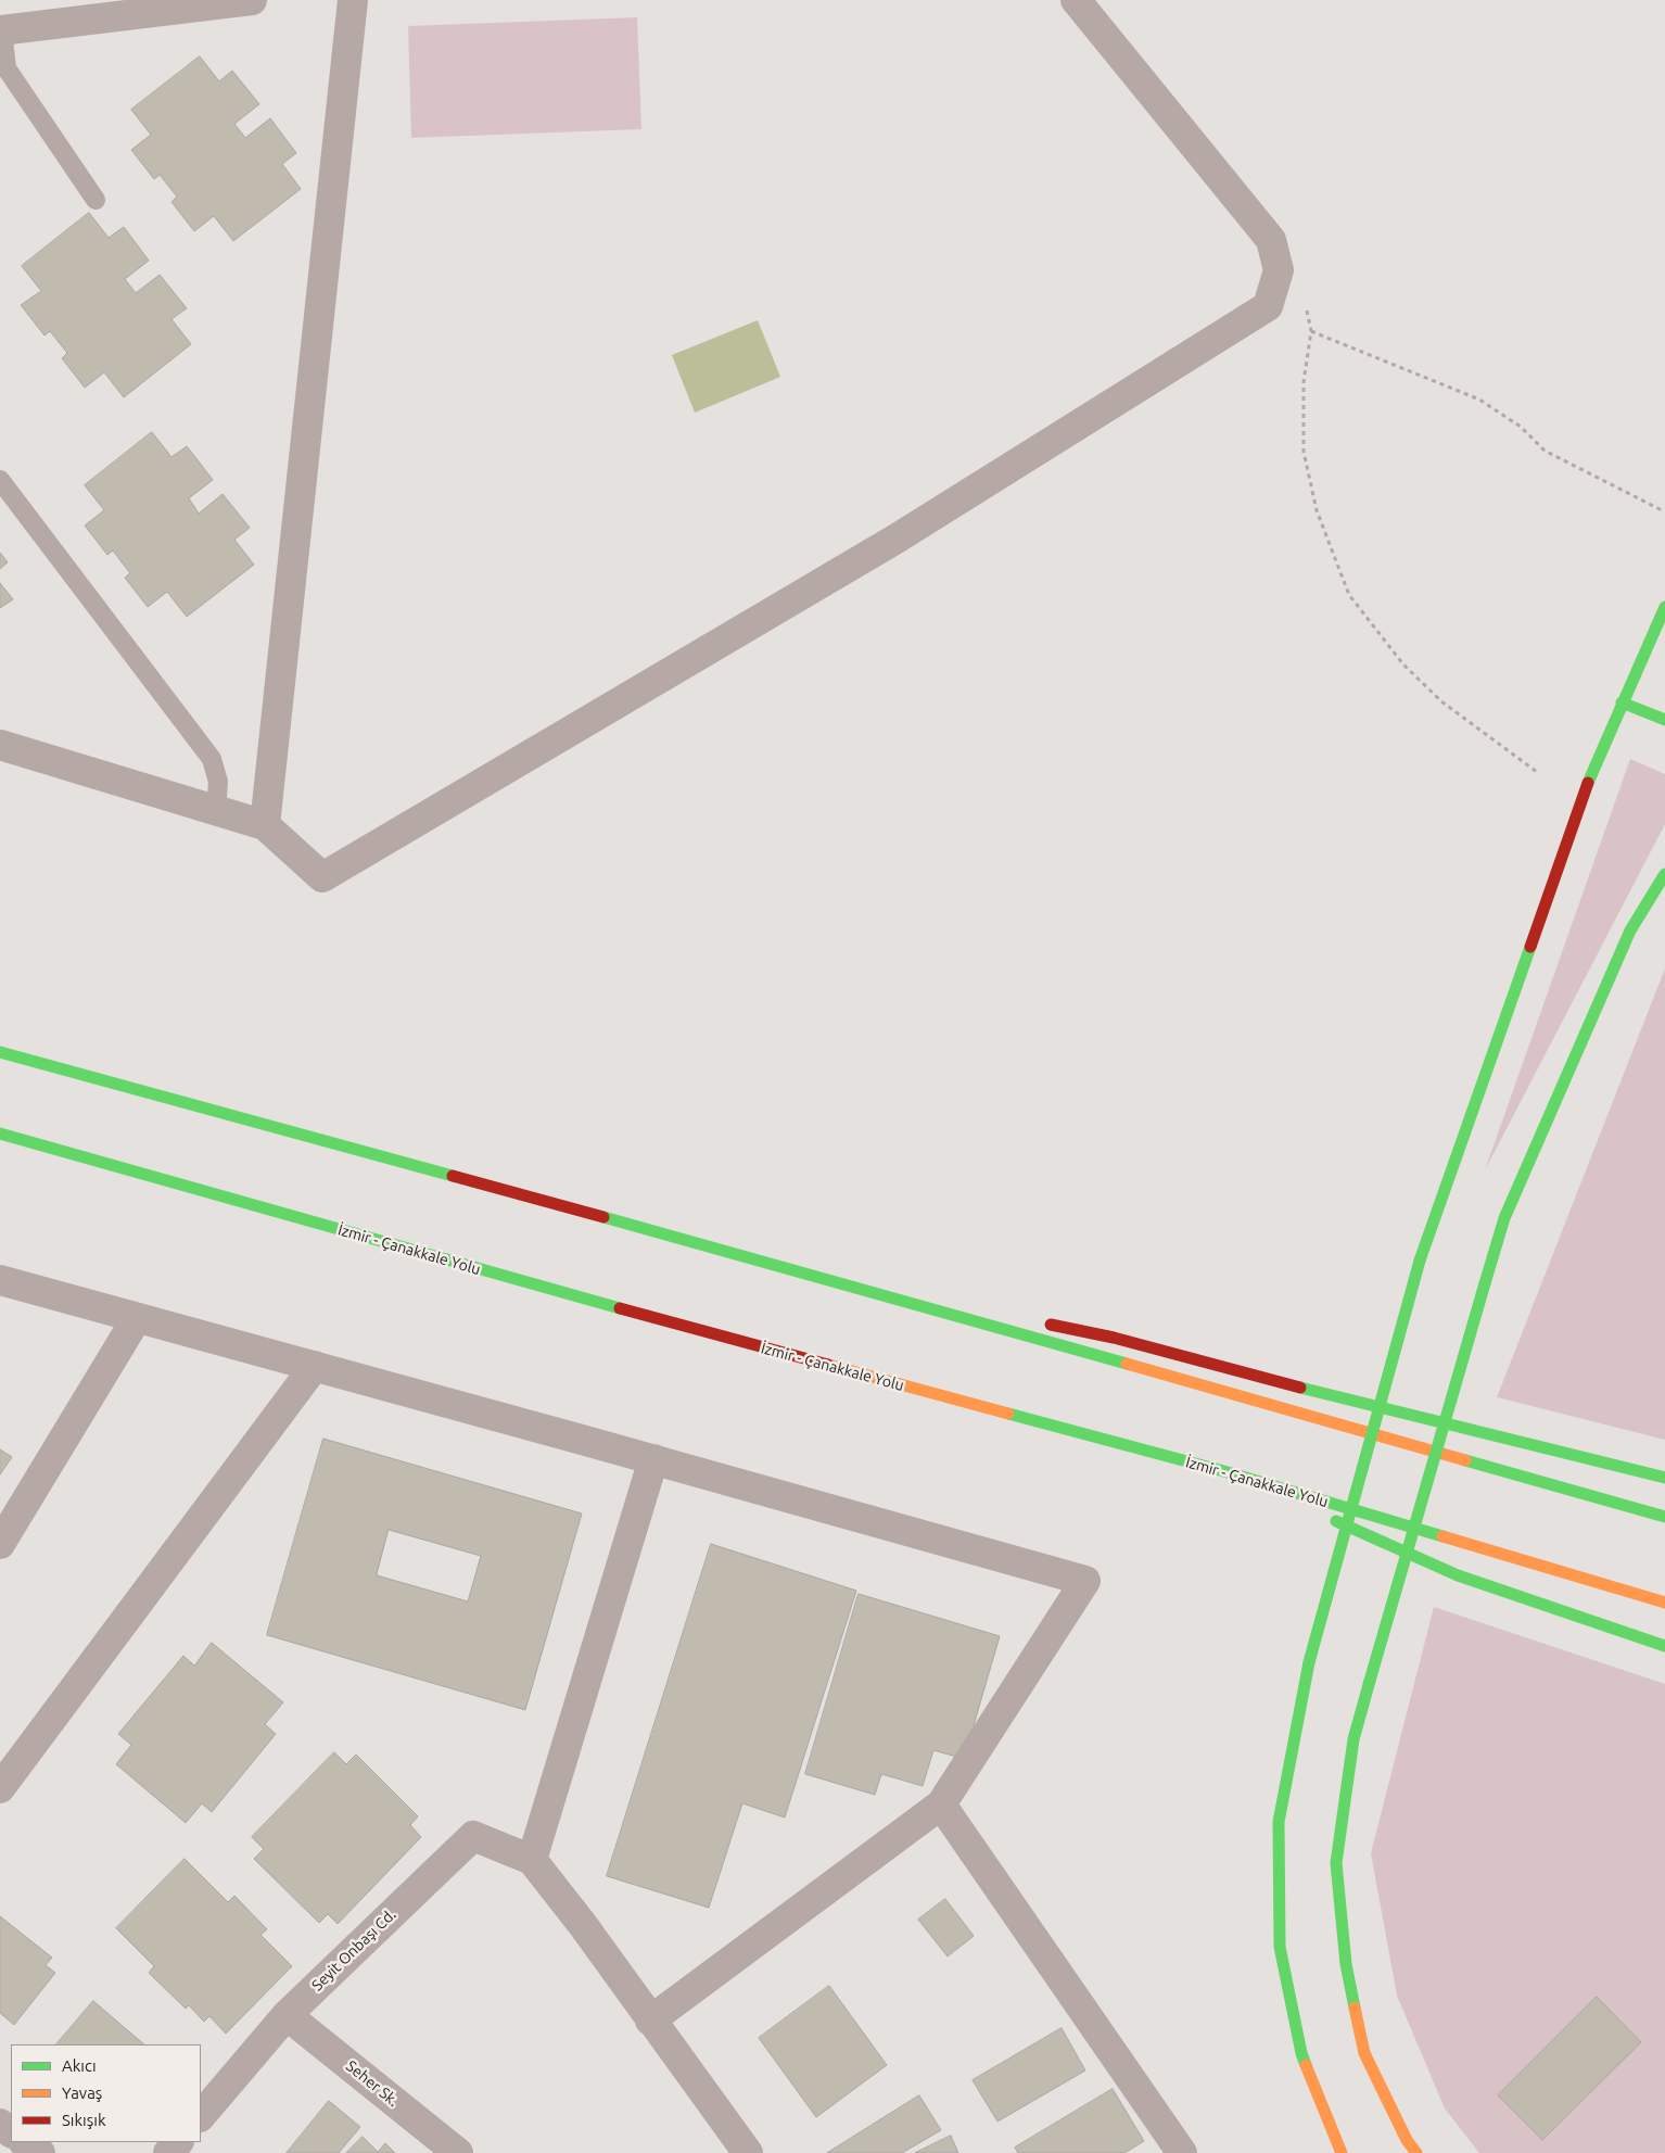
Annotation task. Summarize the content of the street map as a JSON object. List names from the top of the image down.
{
  "streets": {
    "highway": ["İzmir - Çanakkale Yolu"],
    "street": ["Seyit Onbaşı Cd.", "Seher Sk."]
  },
  "crossings": [
    ["Seyit Onbaşı Cd.", "Seher Sk."]
  ],
  "legend": ["Akıcı", "Yavaş", "Sıkışık"]
}
